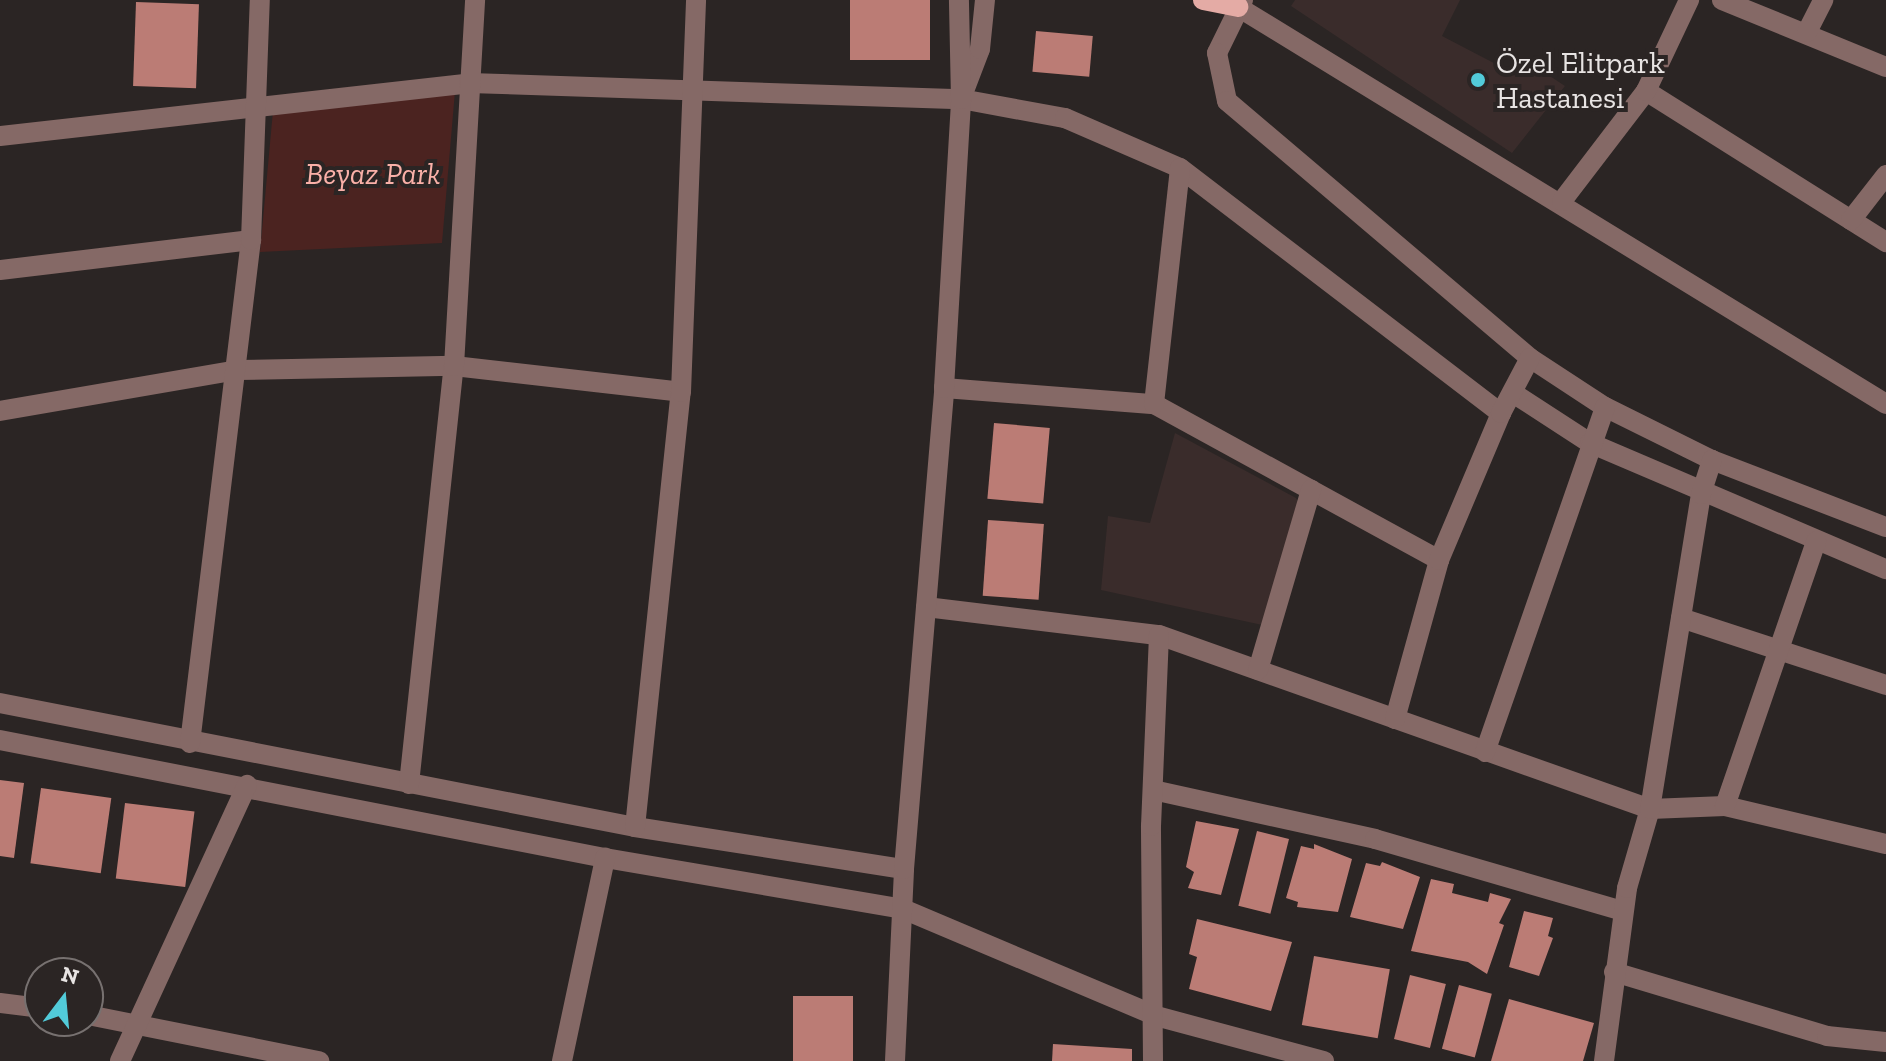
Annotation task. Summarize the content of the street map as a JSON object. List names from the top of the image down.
{
  "parks": ["Beyaz Park"],
  "places": ["Özel Elitpark Hastanesi"],
  "north": "top"
}
